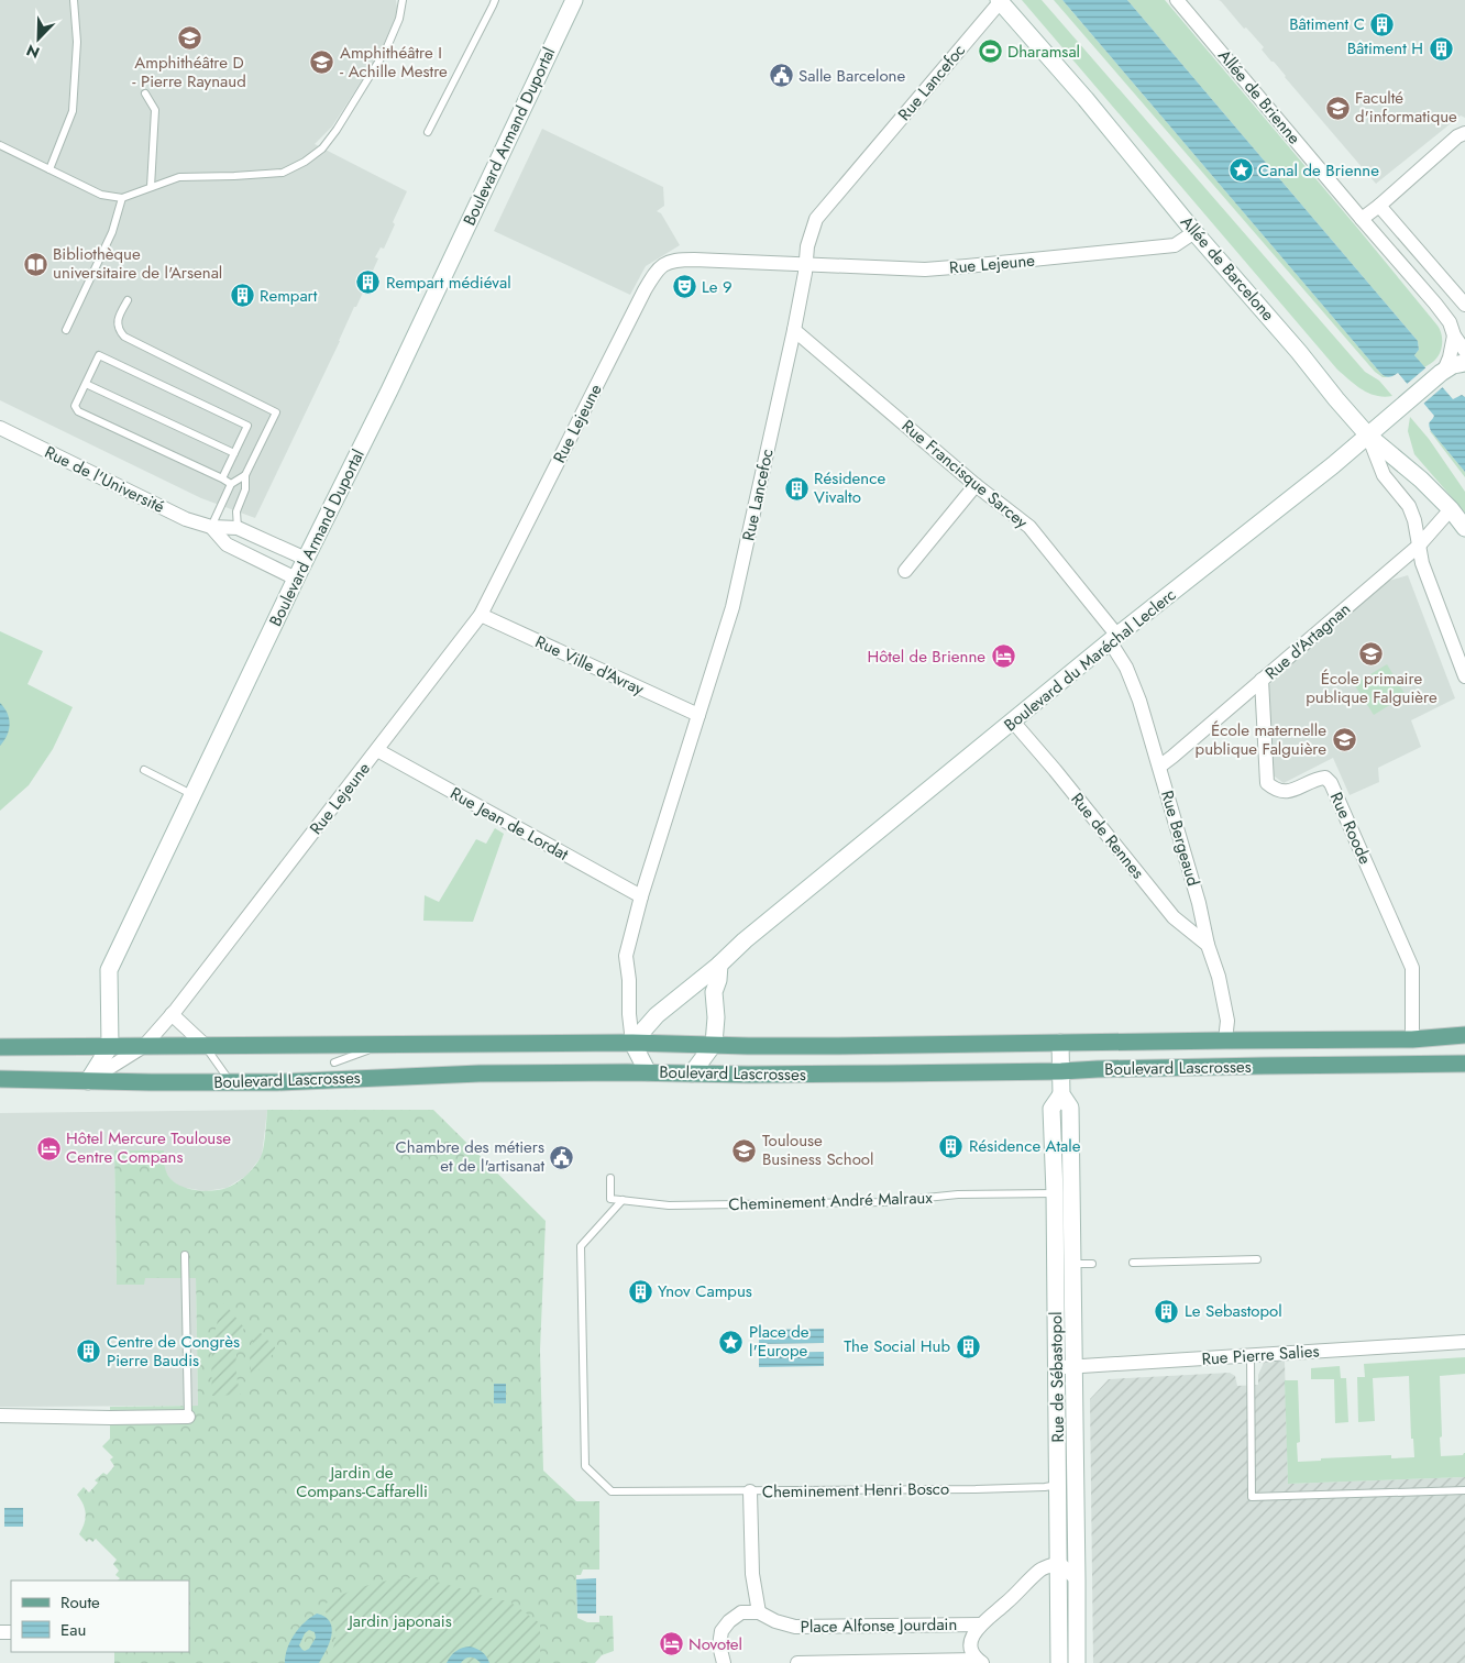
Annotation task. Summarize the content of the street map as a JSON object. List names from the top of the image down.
{
  "streets": {
    "main road": ["Boulevard Lascrosses"],
    "street": [
      "Rue Lancefoc",
      "Allée de Brienne",
      "Boulevard Armand Duportal",
      "Rue Lejeune",
      "Allée de Barcelone",
      "Rue Francisque Sarcey",
      "Rue de l'Université",
      "Rue d'Artagnan",
      "Boulevard du Maréchal Leclerc",
      "Rue Ville d'Avray",
      "Rue Jean de Lordat",
      "Rue Roode",
      "Rue de Rennes",
      "Rue Bergeaud",
      "Rue Pierre Salies",
      "Rue de Sébastopol",
      "Place Alfonse Jourdain"
    ],
    "lane": ["Cheminement André Malraux", "Cheminement Henri Bosco"]
  },
  "crossings": [
    ["Rue Lancefoc", "Rue Lejeune"],
    ["Rue Lancefoc", "Allée de Barcelone"],
    ["Rue Lancefoc", "Rue Francisque Sarcey"],
    ["Rue Lancefoc", "Boulevard du Maréchal Leclerc"],
    ["Rue Lancefoc", "Rue Ville d'Avray"],
    ["Rue Lancefoc", "Rue Jean de Lordat"],
    ["Rue Lancefoc", "Boulevard Lascrosses"],
    ["Boulevard Armand Duportal", "Rue de l'Université"],
    ["Boulevard Armand Duportal", "Boulevard Lascrosses"],
    ["Rue Lejeune", "Allée de Barcelone"],
    ["Rue Lejeune", "Rue Ville d'Avray"],
    ["Rue Lejeune", "Rue Jean de Lordat"],
    ["Rue Lejeune", "Boulevard Lascrosses"],
    ["Allée de Barcelone", "Rue d'Artagnan"],
    ["Allée de Barcelone", "Boulevard du Maréchal Leclerc"],
    ["Rue Francisque Sarcey", "Boulevard du Maréchal Leclerc"],
    ["Rue Francisque Sarcey", "Rue Bergeaud"],
    ["Rue d'Artagnan", "Rue Roode"],
    ["Rue d'Artagnan", "Rue Bergeaud"],
    ["Boulevard du Maréchal Leclerc", "Rue de Rennes"],
    ["Boulevard du Maréchal Leclerc", "Rue Bergeaud"],
    ["Boulevard du Maréchal Leclerc", "Boulevard Lascrosses"],
    ["Rue Roode", "Boulevard Lascrosses"],
    ["Rue de Rennes", "Rue Bergeaud"],
    ["Rue Bergeaud", "Boulevard Lascrosses"],
    ["Boulevard Lascrosses", "Rue de Sébastopol"],
    ["Cheminement André Malraux", "Rue de Sébastopol"],
    ["Cheminement André Malraux", "Cheminement Henri Bosco"],
    ["Rue Pierre Salies", "Rue de Sébastopol"],
    ["Rue de Sébastopol", "Cheminement Henri Bosco"],
    ["Rue de Sébastopol", "Place Alfonse Jourdain"]
  ],
  "parks": ["Jardin de Compans-Caffarelli", "Jardin japonais"],
  "places": {
    "building": [
      "Bâtiment C",
      "Bâtiment H",
      "Rempart médiéval",
      "Rempart",
      "Résidence Vivalto",
      "Résidence Atale",
      "Ynov Campus",
      "Le Sebastopol",
      "The Social Hub",
      "Centre de Congrès Pierre Baudis"
    ],
    "school or university": [
      "Amphithéâtre D - Pierre Raynaud",
      "Amphithéâtre I - Achille Mestre",
      "Faculté d'informatique",
      "École primaire publique Falguière",
      "École maternelle publique Falguière",
      "Toulouse Business School"
    ],
    "sports": ["Dharamsal"],
    "public building": ["Salle Barcelone", "Chambre des métiers et de l'artisanat"],
    "place": ["Canal de Brienne", "Place de l'Europe"],
    "library": ["Bibliothèque universitaire de l'Arsenal"],
    "theatre": ["Le 9"],
    "hotel": ["Hôtel de Brienne", "Hôtel Mercure Toulouse Centre Compans", "Novotel"]
  },
  "legend": ["Route", "Eau"],
  "north": "bottom left"
}
